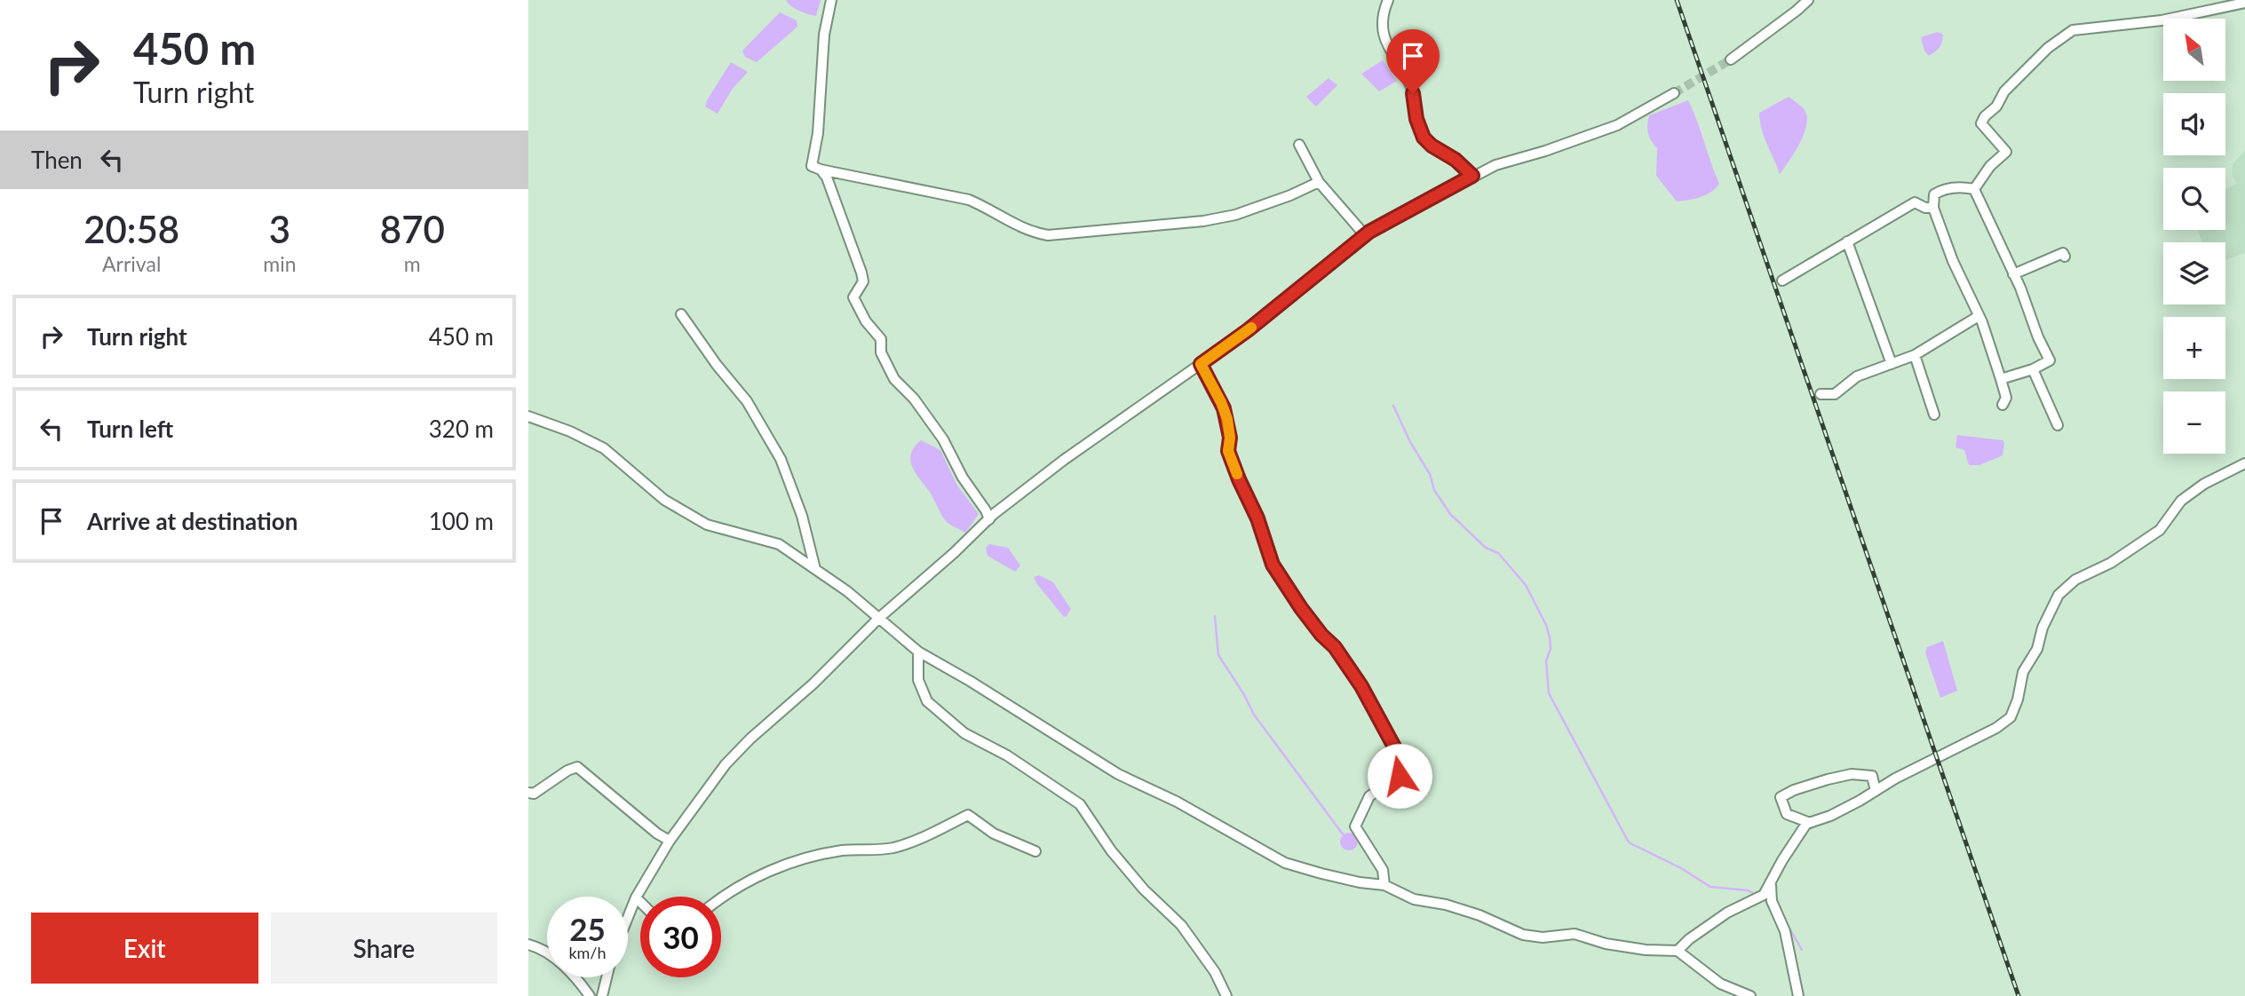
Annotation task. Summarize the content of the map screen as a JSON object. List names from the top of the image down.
{
  "north": "top left",
  "page": {
    "turn": ["450 m", "Turn right"],
    "map_buttons": ["+", "−"],
    "then": "Then",
    "eta": [
      "20:58",
      "Arrival",
      "3",
      "min",
      "870",
      "m"
    ],
    "list": [
      {
        "name": "Turn right",
        "value": "450 m"
      },
      {
        "name": "Turn left",
        "value": "320 m"
      },
      {
        "name": "Arrive at destination",
        "value": "100 m"
      }
    ],
    "speed": "25 km/h",
    "limit": "30",
    "buttons": ["Exit", "Share"]
  }
}
